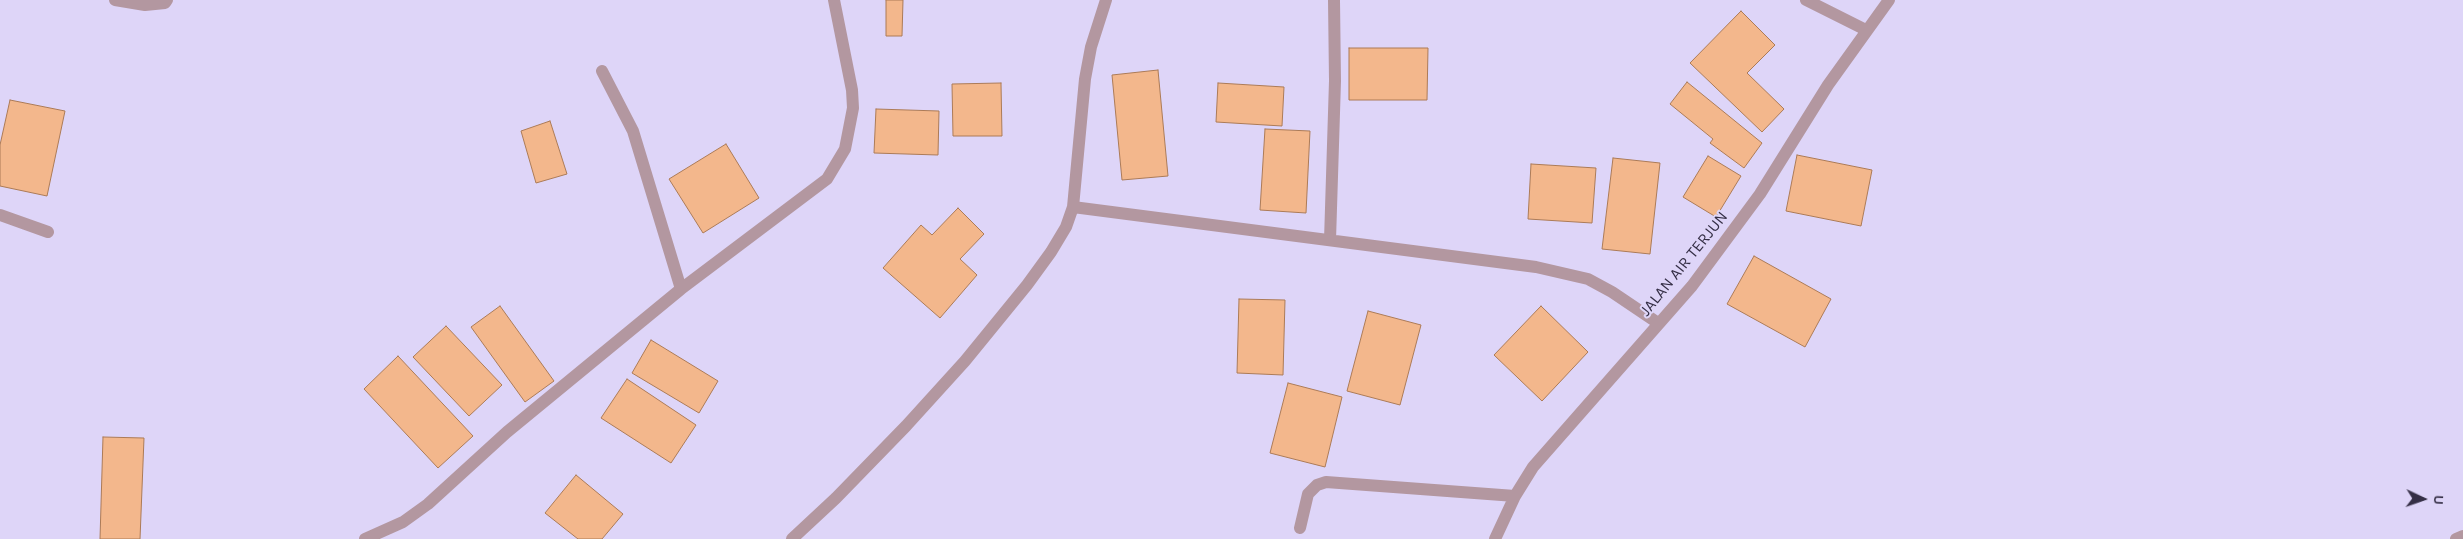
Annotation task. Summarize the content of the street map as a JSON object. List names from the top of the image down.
{
  "streets": {
    "street": ["JALAN AIR TERJUN"]
  },
  "north": "right"
}
